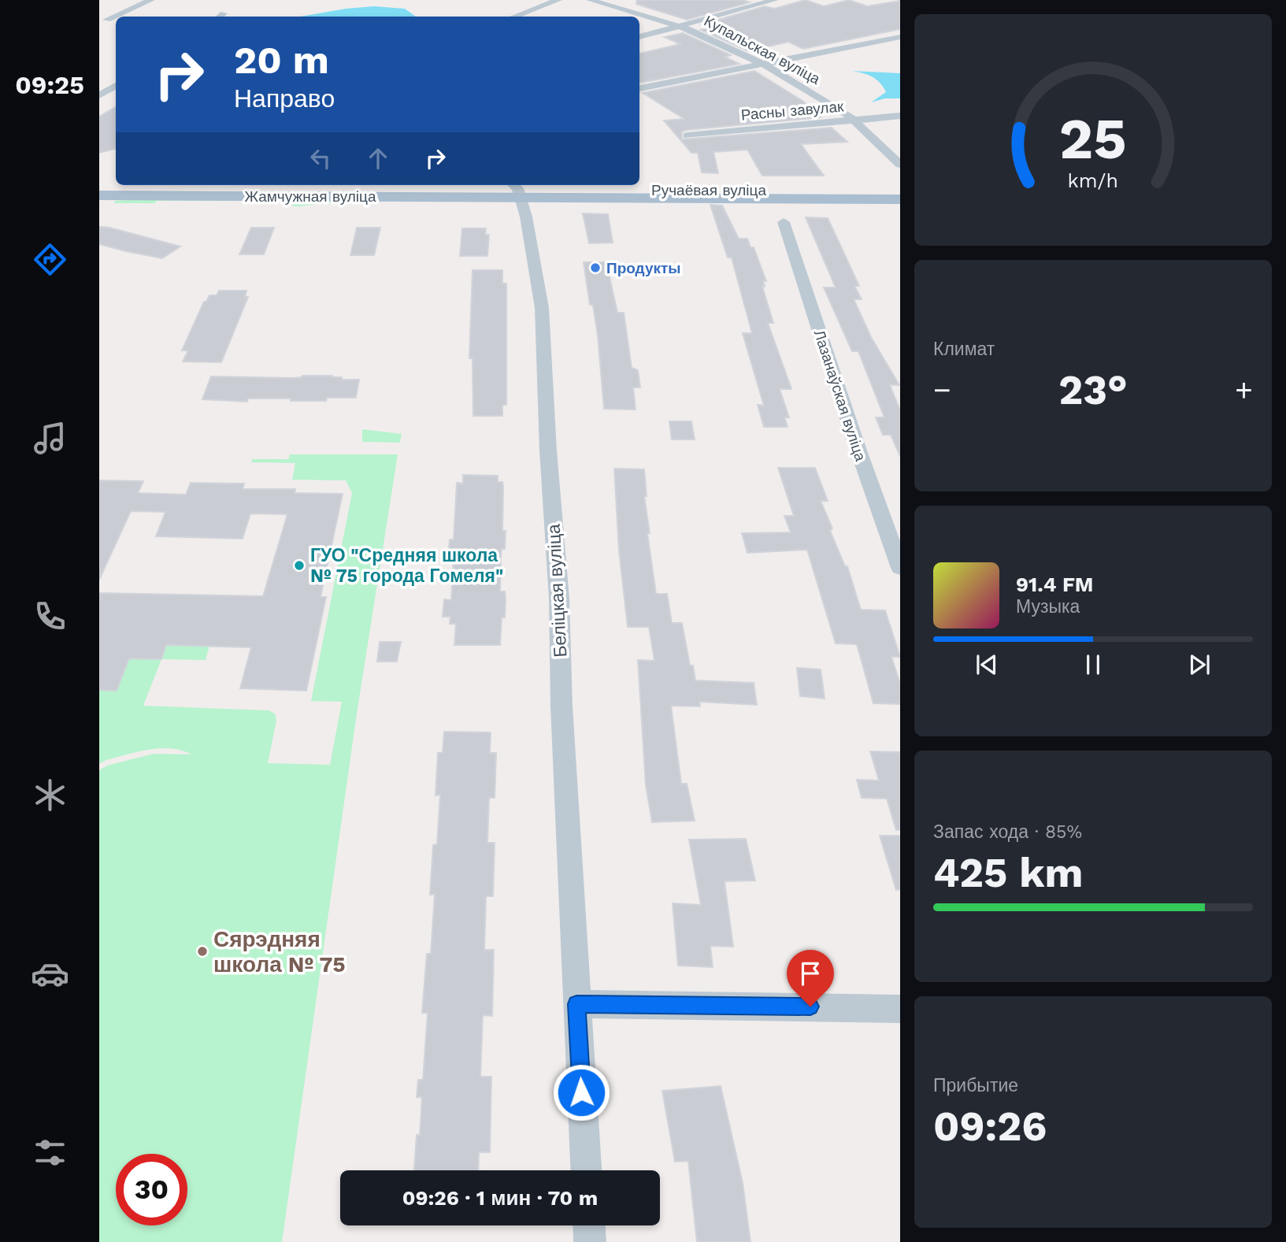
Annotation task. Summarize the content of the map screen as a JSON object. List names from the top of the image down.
{
  "streets": {
    "main road": ["Ручаёвая вуліца", "Жамчужная вуліца"],
    "street": [
      "Купальская вуліца",
      "Расны завулак",
      "Лазанаўская вуліца",
      "Беліцкая вуліца"
    ]
  },
  "crossings": [
    ["Купальская вуліца", "Расны завулак"],
    ["Ручаёвая вуліца", "Жамчужная вуліца"],
    ["Ручаёвая вуліца", "Беліцкая вуліца"],
    ["Жамчужная вуліца", "Беліцкая вуліца"]
  ],
  "places": ["Продукты", "ГУО \"Средняя школа № 75 города Гомеля\"", "Сярэдняя школа № 75"],
  "page": {
    "tabs": "09:25",
    "turn": ["20 m", "Направо"],
    "tile": [
      "Климат",
      ["Запас хода · 85%", "425 km"],
      ["Прибытие", "09:26"]
    ],
    "heat": ["−", "23°", "+"],
    "song": ["91.4 FM", "Музыка"],
    "limit": "30",
    "trip": "09:26 · 1 мин · 70 m",
    "gauge": ["25", "km/h"]
  }
}
